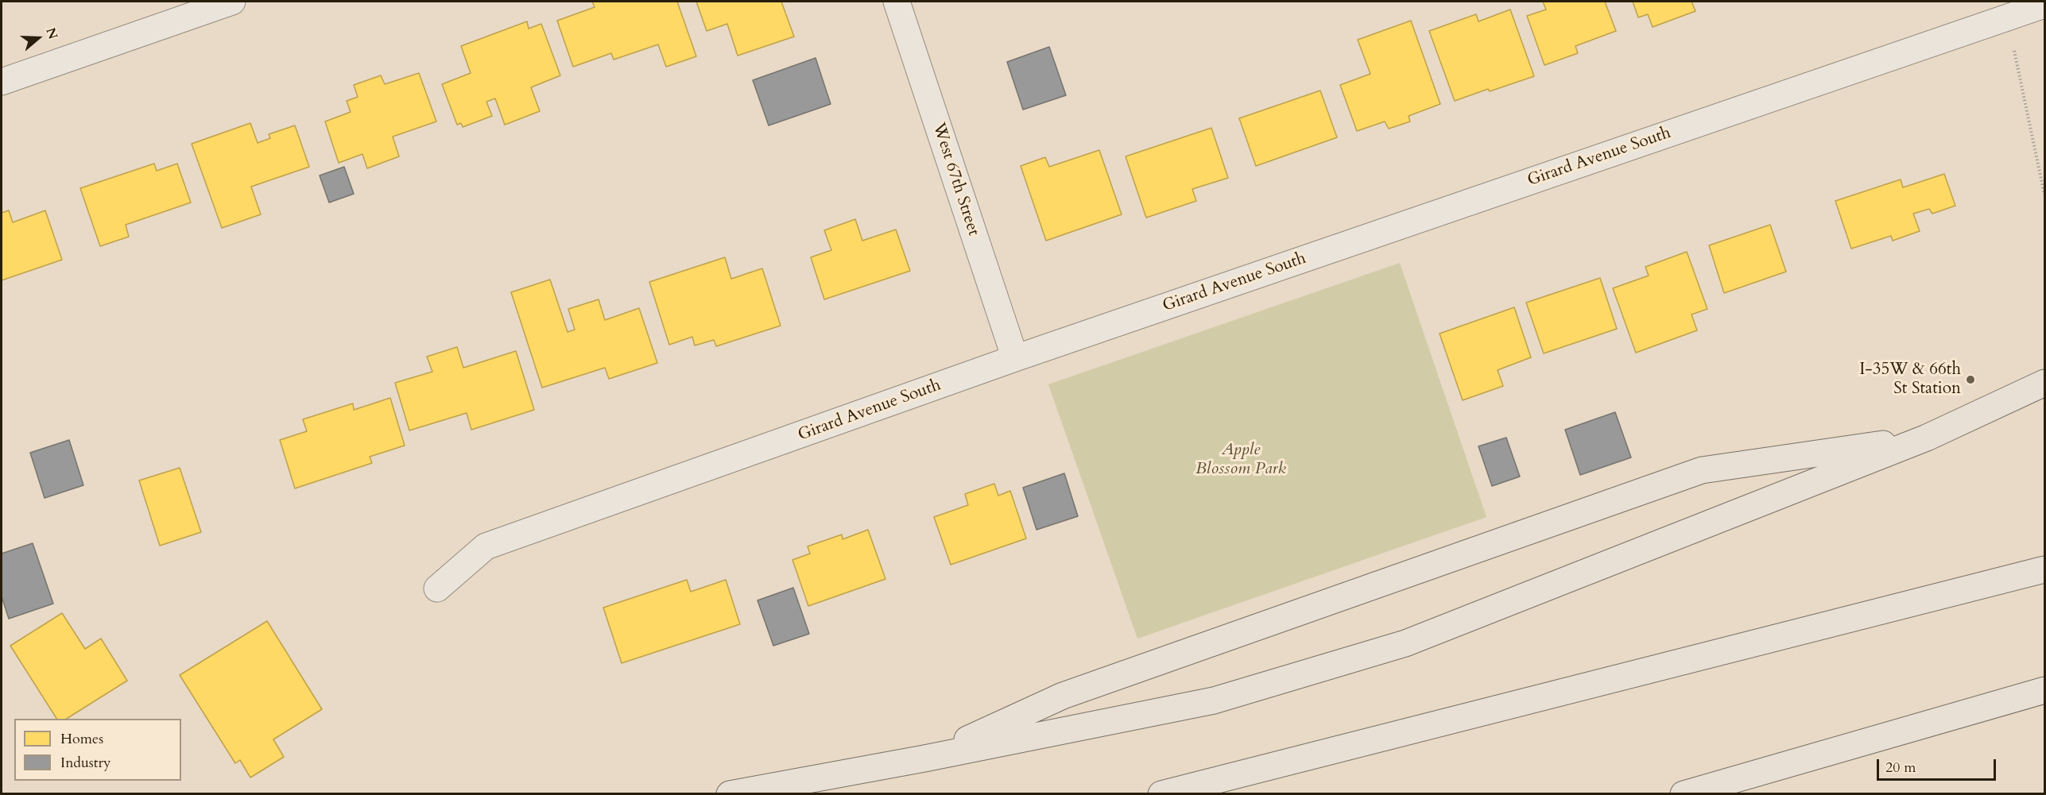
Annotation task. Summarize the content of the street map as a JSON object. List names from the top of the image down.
{
  "streets": {
    "street": ["Girard Avenue South", "West 67th Street"]
  },
  "crossings": [
    ["Girard Avenue South", "West 67th Street"]
  ],
  "parks": ["Apple Blossom Park"],
  "places": ["I-35W & 66th St Station"],
  "legend": ["Homes", "Industry"],
  "scale_bar": "20 m",
  "north": "right"
}
